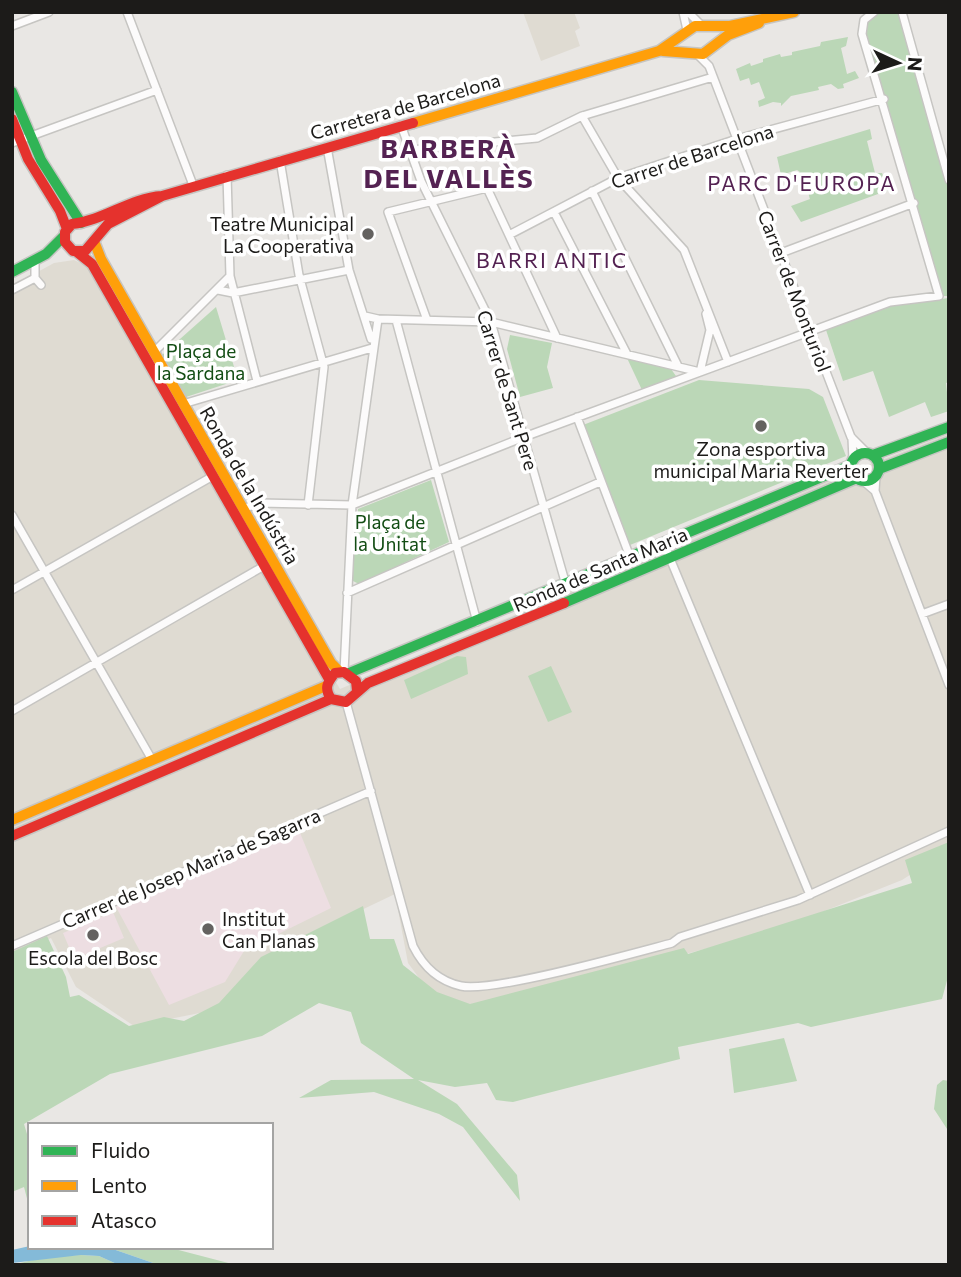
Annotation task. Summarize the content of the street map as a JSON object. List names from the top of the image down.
{
  "streets": {
    "street": [
      "Carretera de Barcelona",
      "Carrer de Barcelona",
      "Carrer de Monturiol",
      "Carrer de Sant Pere",
      "Ronda de la Indústria",
      "Ronda de Santa Maria",
      "Carrer de Josep Maria de Sagarra"
    ]
  },
  "crossings": [
    ["Carretera de Barcelona", "Carrer de Sant Pere"],
    ["Carrer de Barcelona", "Carrer de Monturiol"],
    ["Carrer de Monturiol", "Ronda de Santa Maria"],
    ["Carrer de Sant Pere", "Ronda de Santa Maria"],
    ["Ronda de la Indústria", "Ronda de Santa Maria"]
  ],
  "districts": ["BARBERÀ DEL VALLÈS", "PARC D'EUROPA", "BARRI ANTIC"],
  "parks": ["Plaça de la Sardana", "Plaça de la Unitat"],
  "places": [
    "Teatre Municipal La Cooperativa",
    "Zona esportiva municipal Maria Reverter",
    "Institut Can Planas",
    "Escola del Bosc"
  ],
  "legend": ["Fluido", "Lento", "Atasco"],
  "north": "right"
}
